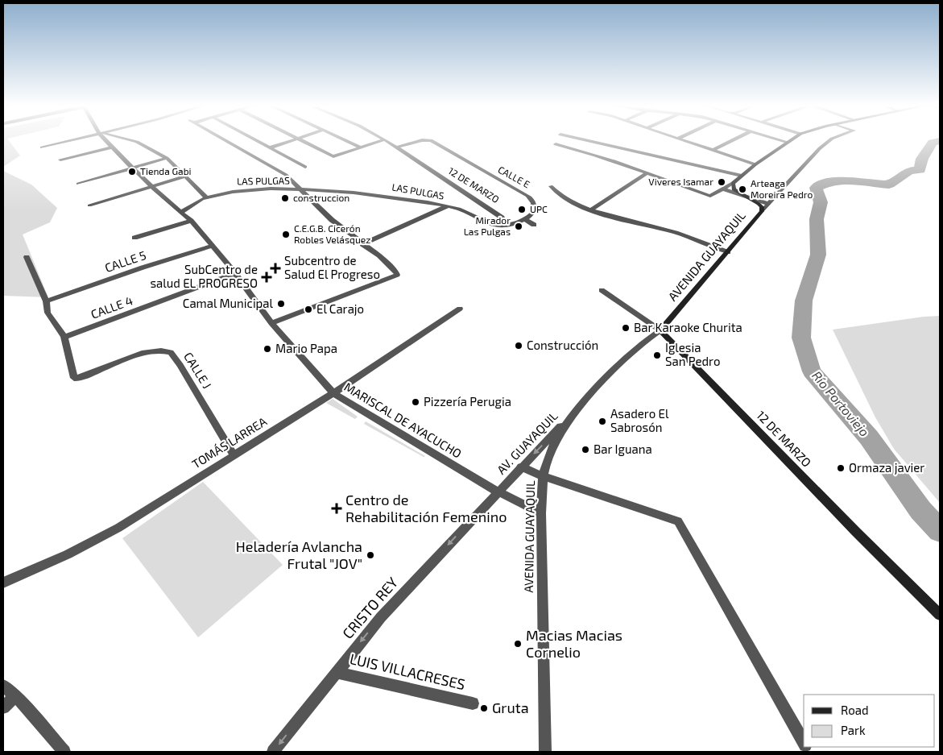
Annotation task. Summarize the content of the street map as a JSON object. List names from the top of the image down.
{
  "streets": {
    "street": [
      "CALLE E",
      "LAS PULGAS",
      "12 DE MARZO",
      "AVENIDA GUAYAQUIL",
      "CALLE 5",
      "CALLE 4",
      "CALLE J",
      "MARISCAL DE AYACUCHO",
      "TOMÁS LARREA",
      "AV. GUAYAQUIL",
      "CRISTO REY",
      "LUIS VILLACRESES"
    ]
  },
  "crossings": [
    ["CALLE E", "LAS PULGAS"],
    ["CALLE E", "12 DE MARZO"],
    ["LAS PULGAS", "12 DE MARZO"],
    ["LAS PULGAS", "MARISCAL DE AYACUCHO"],
    ["12 DE MARZO", "AVENIDA GUAYAQUIL"],
    ["AVENIDA GUAYAQUIL", "MARISCAL DE AYACUCHO"],
    ["AVENIDA GUAYAQUIL", "AV. GUAYAQUIL"],
    ["CALLE 5", "MARISCAL DE AYACUCHO"],
    ["CALLE 4", "CALLE J"],
    ["CALLE 4", "MARISCAL DE AYACUCHO"],
    ["CALLE J", "TOMÁS LARREA"],
    ["MARISCAL DE AYACUCHO", "TOMÁS LARREA"],
    ["MARISCAL DE AYACUCHO", "AV. GUAYAQUIL"],
    ["MARISCAL DE AYACUCHO", "CRISTO REY"],
    ["AV. GUAYAQUIL", "CRISTO REY"],
    ["CRISTO REY", "LUIS VILLACRESES"]
  ],
  "one_way": ["AV. GUAYAQUIL", "CRISTO REY"],
  "water": ["Río Portoviejo"],
  "places": {
    "other": [
      "Tienda Gabi",
      "Viveres Isamar",
      "Arteaga Moreira Pedro",
      "construccion",
      "UPC",
      "Mirador Las Pulgas",
      "C.E.G.B. Cicerón Robles Velásquez",
      "Camal Municipal",
      "El Carajo",
      "Bar Karaoke Churita",
      "Construcción",
      "Mario Papa",
      "Iglesia San Pedro",
      "Pizzería Perugia",
      "Asadero El Sabrosón",
      "Bar Iguana",
      "Ormaza javier",
      "Heladería Avlancha Frutal \"JOV\"",
      "Macias Macias Cornelio",
      "Gruta"
    ],
    "health": ["Subcentro de Salud El Progreso", "SubCentro de salud EL PROGRESO", "Centro de Rehabilitación Femenino"]
  },
  "legend": ["Road", "Park"]
}
